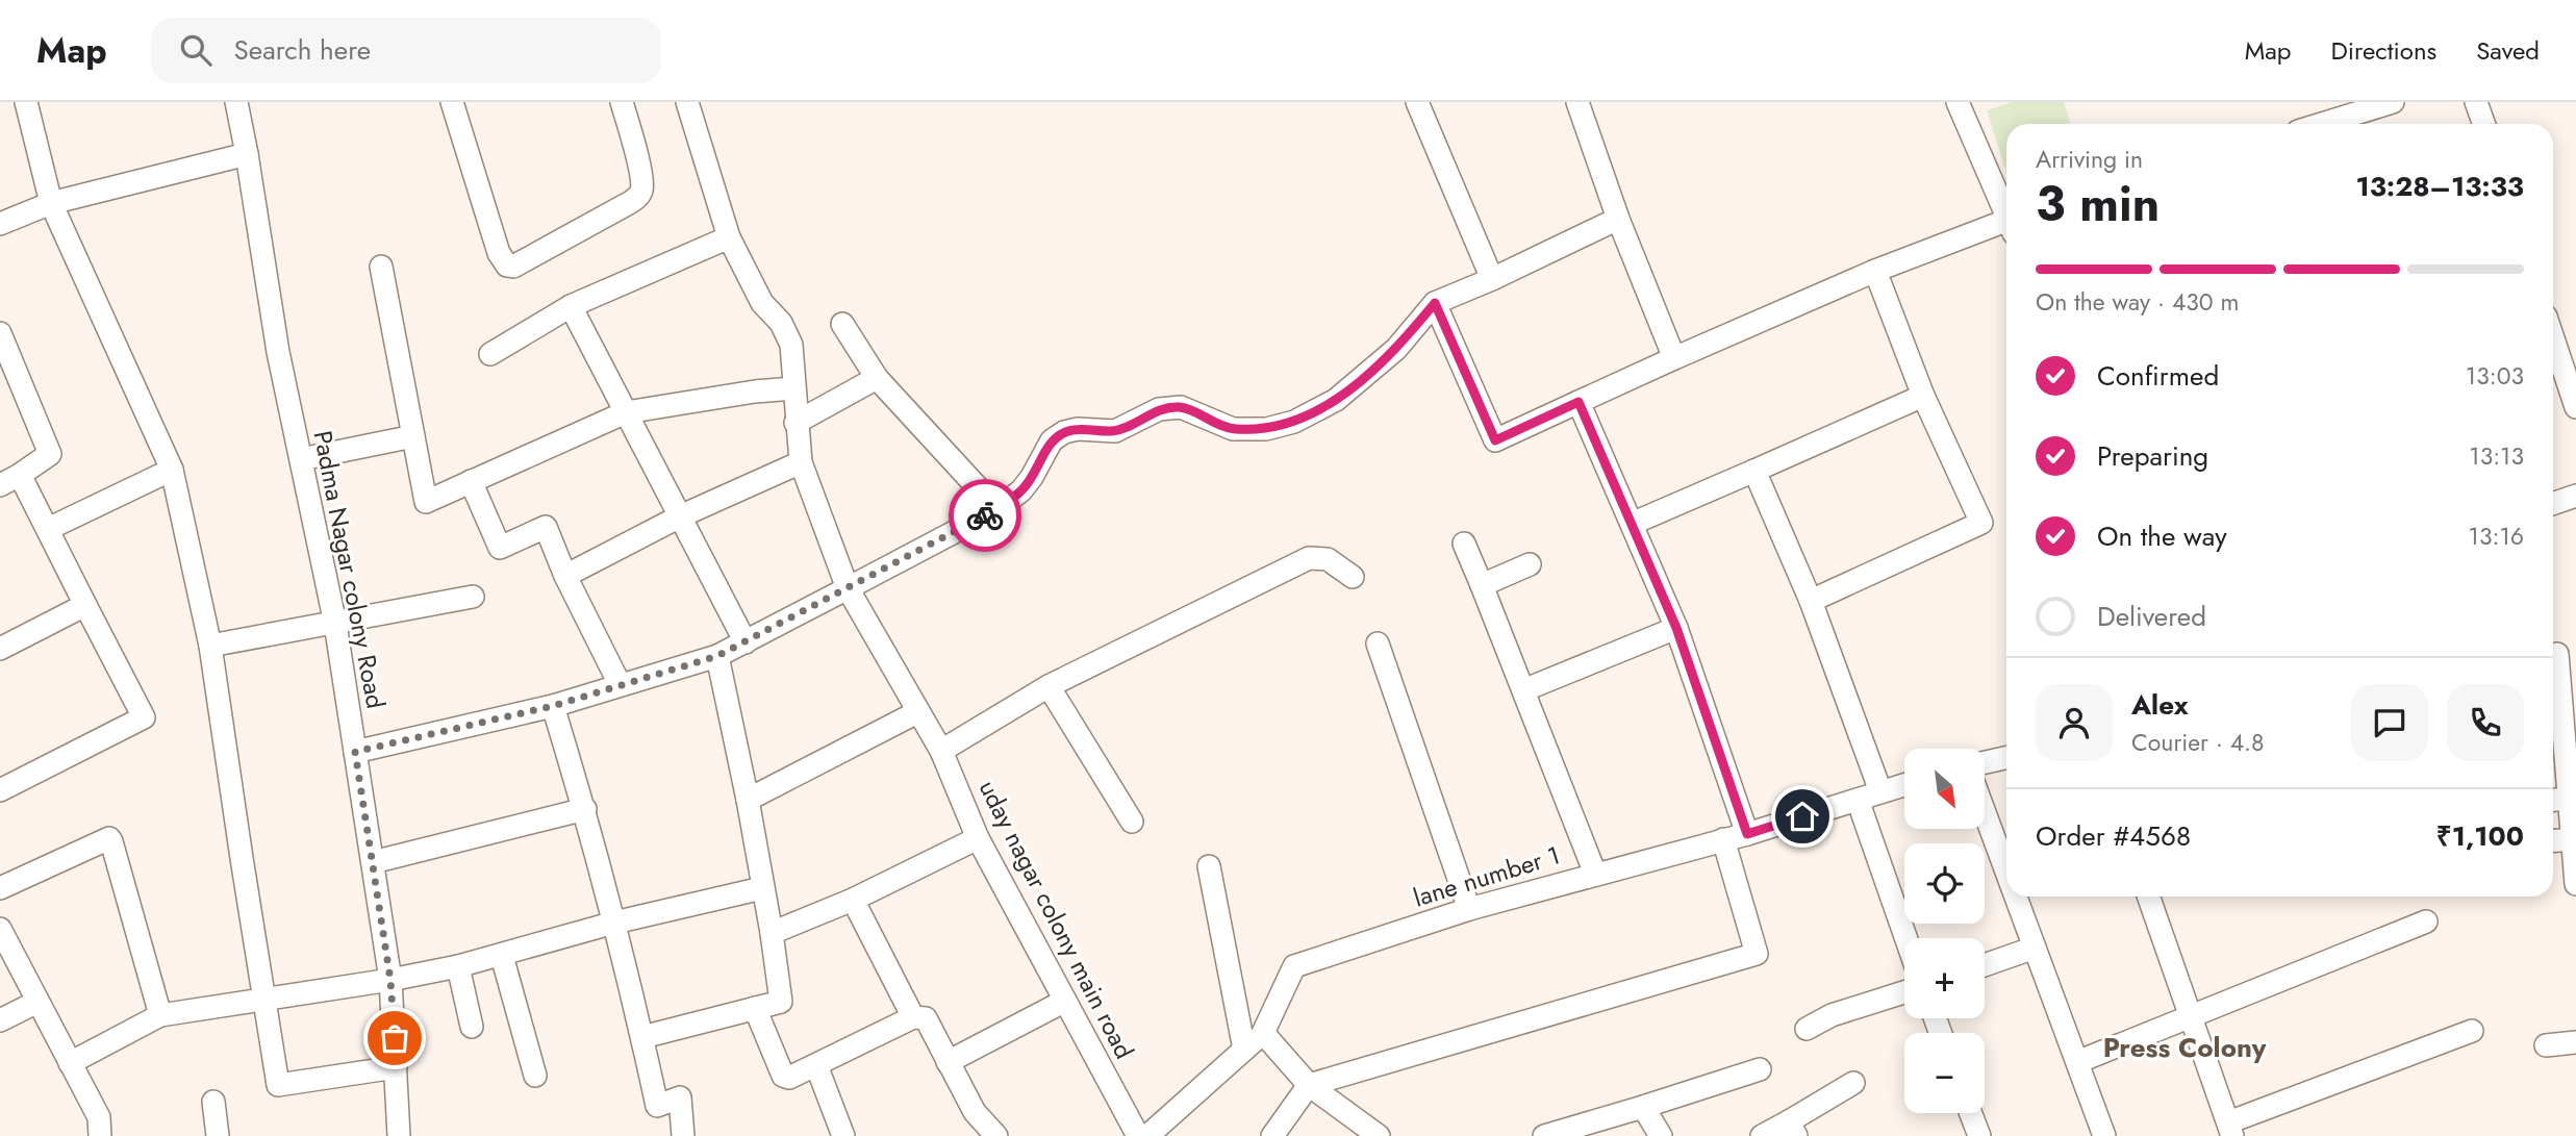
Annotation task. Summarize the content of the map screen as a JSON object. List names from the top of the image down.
{
  "streets": {
    "street": ["Padma Nagar colony Road", "lane number 1", "uday nagar colony main road"]
  },
  "districts": ["Press Colony"],
  "north": "bottom right",
  "page": {
    "header": "Map",
    "search": "Search here",
    "nav": ["Map", "Directions", "Saved"],
    "heading": ["3 min", "Arriving in", "13:28–13:33"],
    "panel": [
      "Alex",
      "Courier · 4.8",
      "Order #4568",
      "₹1,100"
    ],
    "bar": "On the way · 430 m",
    "list": [
      ["Confirmed", "13:03"],
      ["Preparing", "13:13"],
      ["On the way", "13:16"],
      "Delivered"
    ],
    "map_buttons": ["+", "−"]
  }
}
